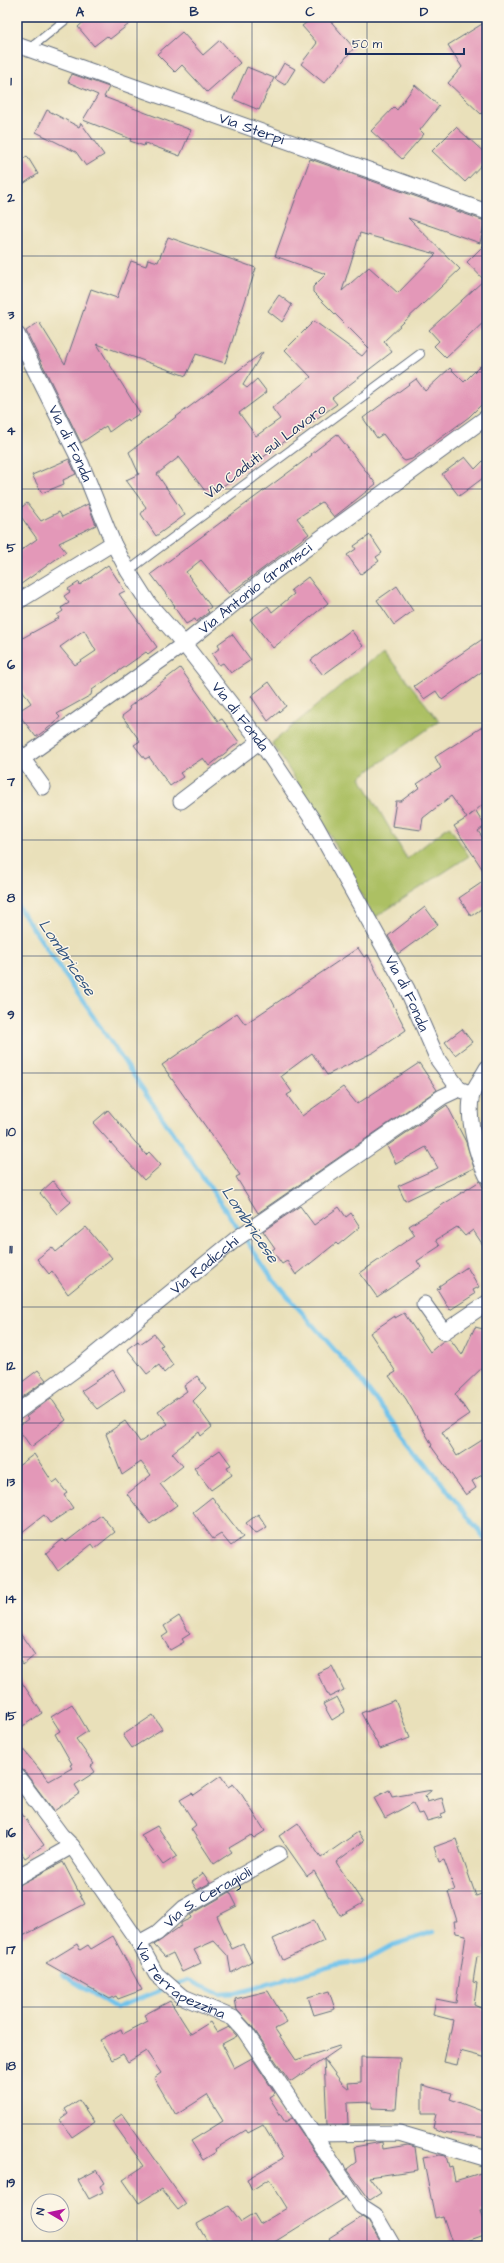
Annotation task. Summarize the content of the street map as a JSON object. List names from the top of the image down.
{
  "streets": {
    "street": [
      "Via Sterpi",
      "Via di Fonda",
      "Via Antonio Gramsci",
      "Via Radicchi",
      "Via S. Ceragioli",
      "Via Terrapezzina"
    ],
    "lane": ["Via Caduti sul Lavoro"]
  },
  "crossings": [
    ["Via di Fonda", "Via Caduti sul Lavoro"],
    ["Via di Fonda", "Via Antonio Gramsci"],
    ["Via di Fonda", "Via Radicchi"],
    ["Via S. Ceragioli", "Via Terrapezzina"]
  ],
  "water": ["Lombricese"],
  "scale_bar": "50 m",
  "north": "left",
  "grid": {
    "columns": [
      "A",
      "B",
      "C",
      "D"
    ],
    "rows": [
      "1",
      "2",
      "3",
      "4",
      "5",
      "6",
      "7",
      "8",
      "9",
      "10",
      "11",
      "12",
      "13",
      "14",
      "15",
      "16",
      "17",
      "18",
      "19"
    ]
  }
}
